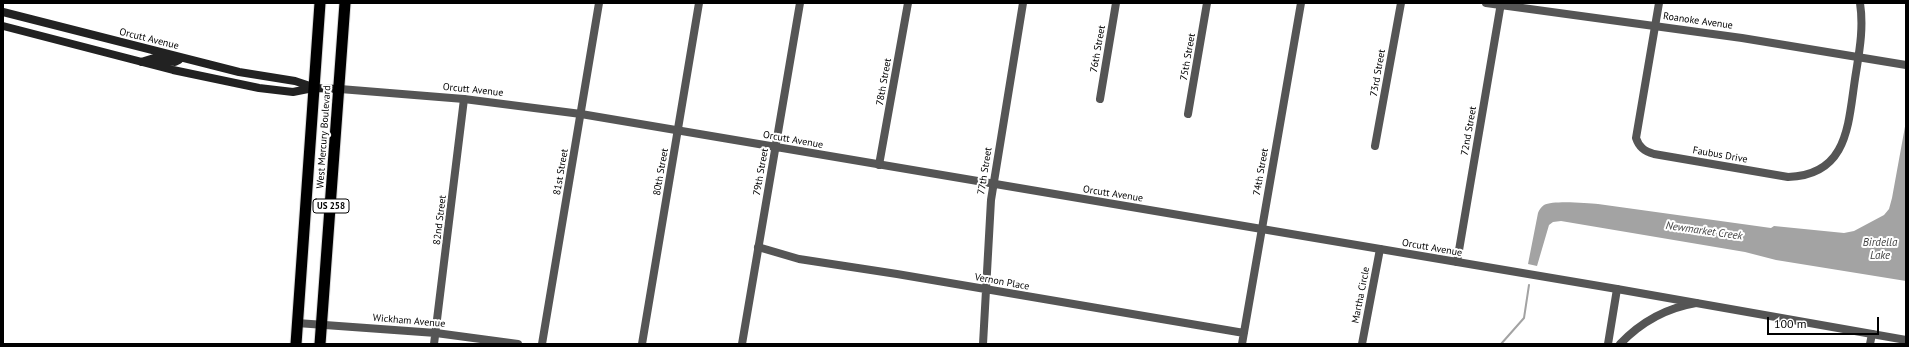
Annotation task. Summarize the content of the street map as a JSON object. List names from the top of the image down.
{
  "streets": {
    "highway": ["West Mercury Boulevard", "US 258"],
    "main road": ["Orcutt Avenue"],
    "street": [
      "Roanoke Avenue",
      "76th Street",
      "75th Street",
      "73rd Street",
      "78th Street",
      "72nd Street",
      "Faubus Drive",
      "77th Street",
      "81st Street",
      "80th Street",
      "79th Street",
      "74th Street",
      "82nd Street",
      "Vernon Place",
      "Martha Circle",
      "Wickham Avenue"
    ]
  },
  "crossings": [
    ["Roanoke Avenue", "72nd Street"],
    ["Roanoke Avenue", "Faubus Drive"],
    ["Orcutt Avenue", "78th Street"],
    ["Orcutt Avenue", "72nd Street"],
    ["Orcutt Avenue", "West Mercury Boulevard"],
    ["Orcutt Avenue", "77th Street"],
    ["Orcutt Avenue", "81st Street"],
    ["Orcutt Avenue", "80th Street"],
    ["Orcutt Avenue", "79th Street"],
    ["Orcutt Avenue", "74th Street"],
    ["Orcutt Avenue", "82nd Street"],
    ["Orcutt Avenue", "Martha Circle"],
    ["West Mercury Boulevard", "Wickham Avenue"],
    ["77th Street", "Vernon Place"],
    ["79th Street", "Vernon Place"],
    ["74th Street", "Vernon Place"],
    ["82nd Street", "Wickham Avenue"]
  ],
  "water": ["Newmarket Creek", "Birdella Lake"],
  "scale_bar": "100 m"
}
